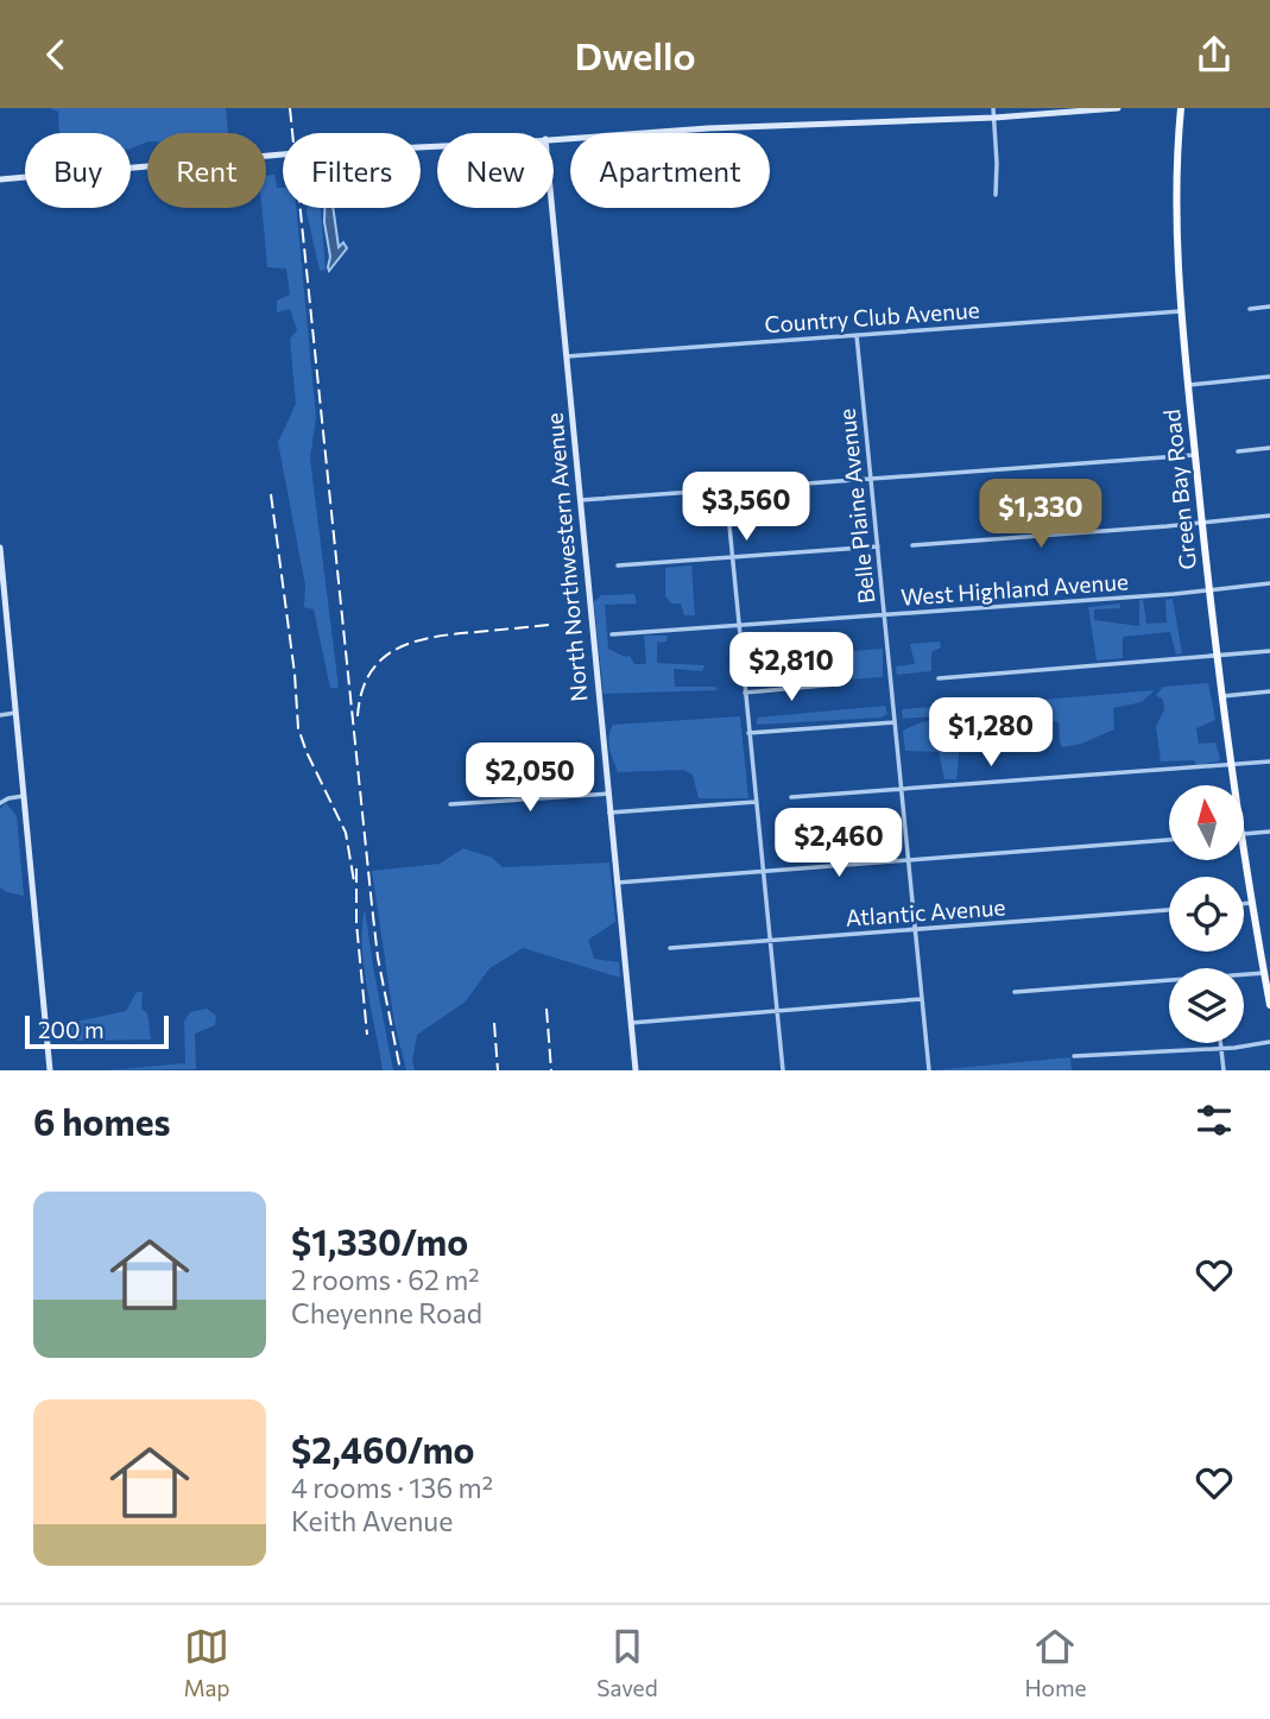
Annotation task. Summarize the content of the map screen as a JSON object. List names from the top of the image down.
{
  "streets": {
    "main road": ["Green Bay Road"],
    "street": [
      "Country Club Avenue",
      "Belle Plaine Avenue",
      "North Northwestern Avenue",
      "West Highland Avenue",
      "Atlantic Avenue"
    ]
  },
  "crossings": [
    ["Country Club Avenue", "Green Bay Road"],
    ["Country Club Avenue", "Belle Plaine Avenue"],
    ["Country Club Avenue", "North Northwestern Avenue"],
    ["Green Bay Road", "West Highland Avenue"],
    ["Belle Plaine Avenue", "West Highland Avenue"],
    ["Belle Plaine Avenue", "Atlantic Avenue"]
  ],
  "scale_bar": "200 m",
  "north": "top",
  "page": {
    "header": "Dwello",
    "chip": [
      "Buy",
      "Rent",
      "Filters",
      "New",
      "Apartment"
    ],
    "price": [
      "$3,560",
      "$1,330",
      "$2,810",
      "$1,280",
      "$2,050",
      "$2,460"
    ],
    "scale": "200 m",
    "heading": "6 homes",
    "list": [
      {
        "name": "$1,330/mo",
        "note": "2 rooms · 62 m² · Cheyenne Road"
      },
      {
        "name": "$2,460/mo",
        "note": "4 rooms · 136 m² · Keith Avenue"
      }
    ],
    "tabs": ["Map", "Saved", "Home"]
  }
}
